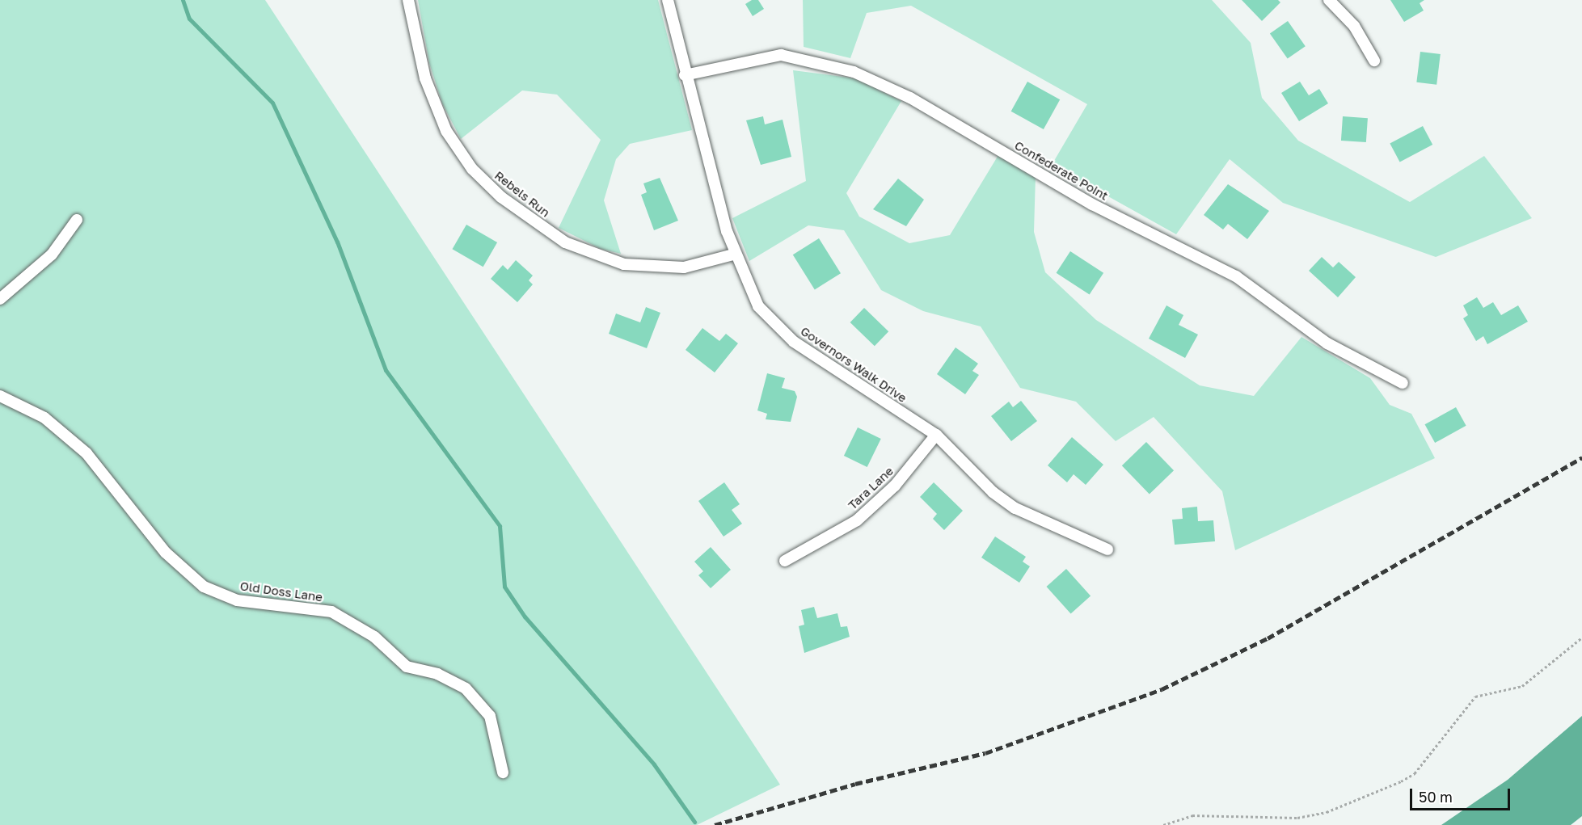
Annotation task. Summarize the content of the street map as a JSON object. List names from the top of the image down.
{
  "streets": {
    "street": [
      "Confederate Point",
      "Rebels Run",
      "Governors Walk Drive",
      "Tara Lane",
      "Old Doss Lane"
    ]
  },
  "crossings": [
    ["Confederate Point", "Governors Walk Drive"],
    ["Rebels Run", "Governors Walk Drive"],
    ["Governors Walk Drive", "Tara Lane"]
  ],
  "scale_bar": "50 m"
}
